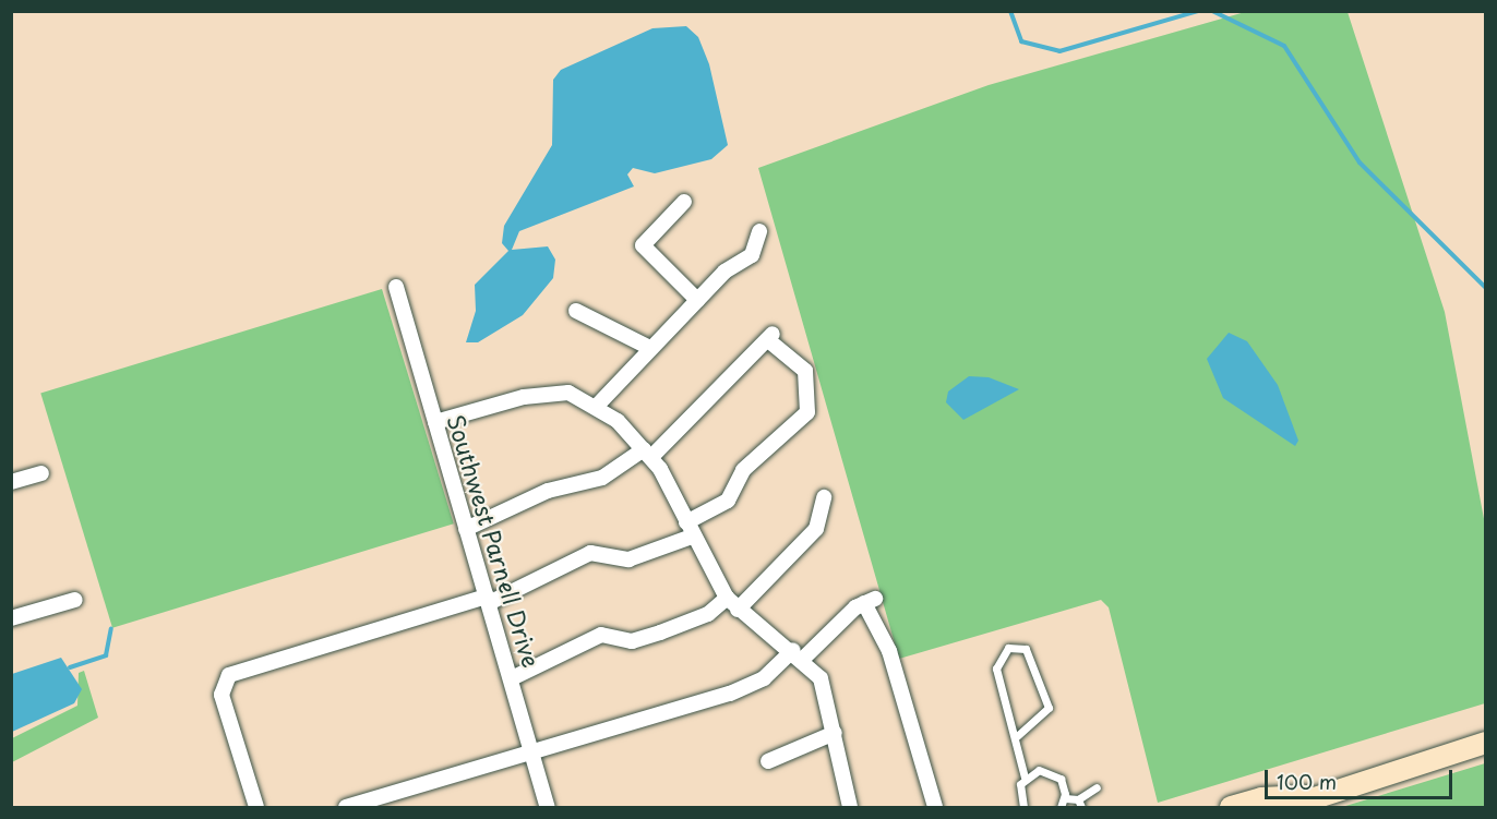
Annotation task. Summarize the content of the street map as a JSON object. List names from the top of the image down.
{
  "streets": {
    "street": ["Southwest Parnell Drive"]
  },
  "scale_bar": "100 m"
}
